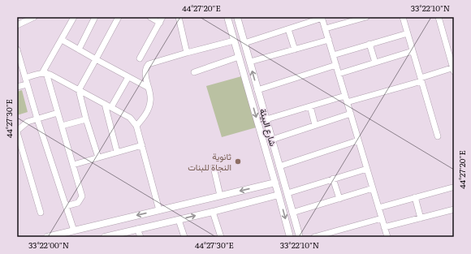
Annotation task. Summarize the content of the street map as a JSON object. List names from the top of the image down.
{
  "streets": {
    "street": ["شارع البيئة"]
  },
  "places": ["ثانوية النجاة للبنات"],
  "coordinates": [
    "44°27'20\"E",
    "33°22'10\"N",
    "44°27'30\"E",
    "33°22'00\"N"
  ]
}
